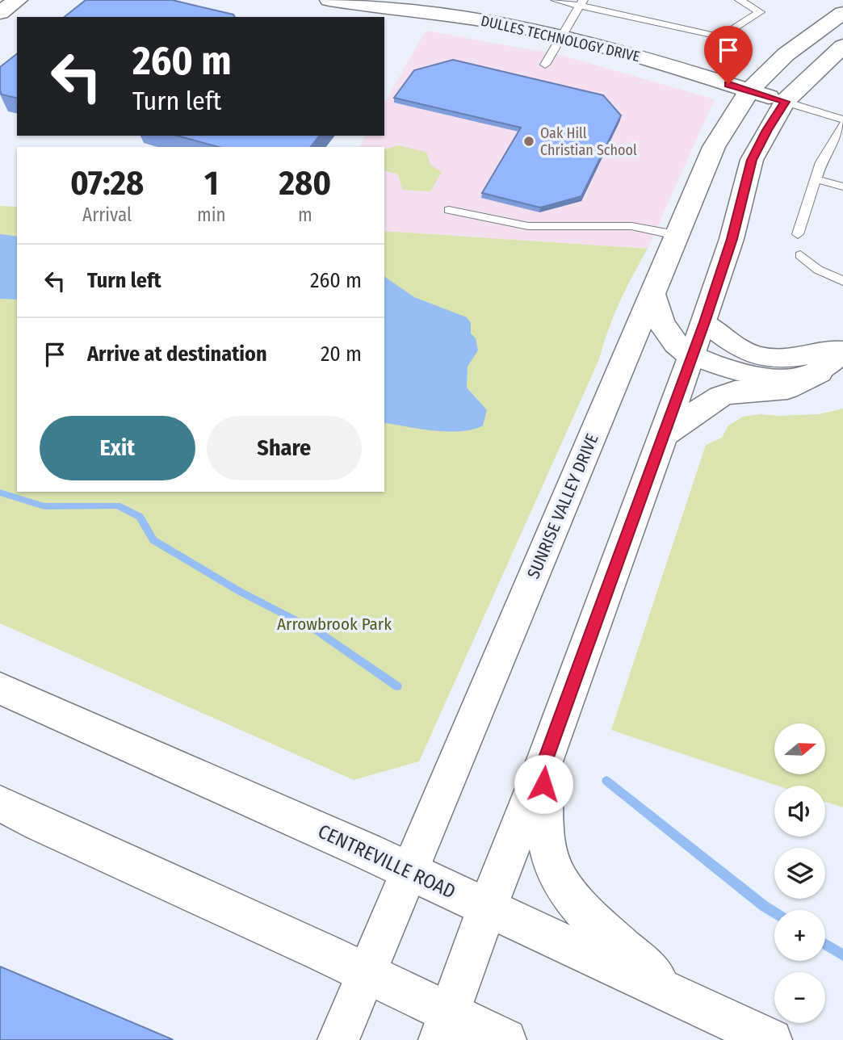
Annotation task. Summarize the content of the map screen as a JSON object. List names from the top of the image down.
{
  "streets": {
    "main road": ["DULLES TECHNOLOGY DRIVE", "SUNRISE VALLEY DRIVE", "CENTREVILLE ROAD"]
  },
  "crossings": [
    ["DULLES TECHNOLOGY DRIVE", "SUNRISE VALLEY DRIVE"],
    ["SUNRISE VALLEY DRIVE", "CENTREVILLE ROAD"]
  ],
  "parks": ["Arrowbrook Park"],
  "places": ["Oak Hill Christian School"],
  "north": "right",
  "page": {
    "turn": ["260 m", "Turn left"],
    "eta": [
      "07:28",
      "Arrival",
      "1",
      "min",
      "280",
      "m"
    ],
    "list": [
      {
        "name": "Turn left",
        "value": "260 m"
      },
      {
        "name": "Arrive at destination",
        "value": "20 m"
      }
    ],
    "buttons": ["Exit", "Share"],
    "map_buttons": ["+", "−"]
  }
}
